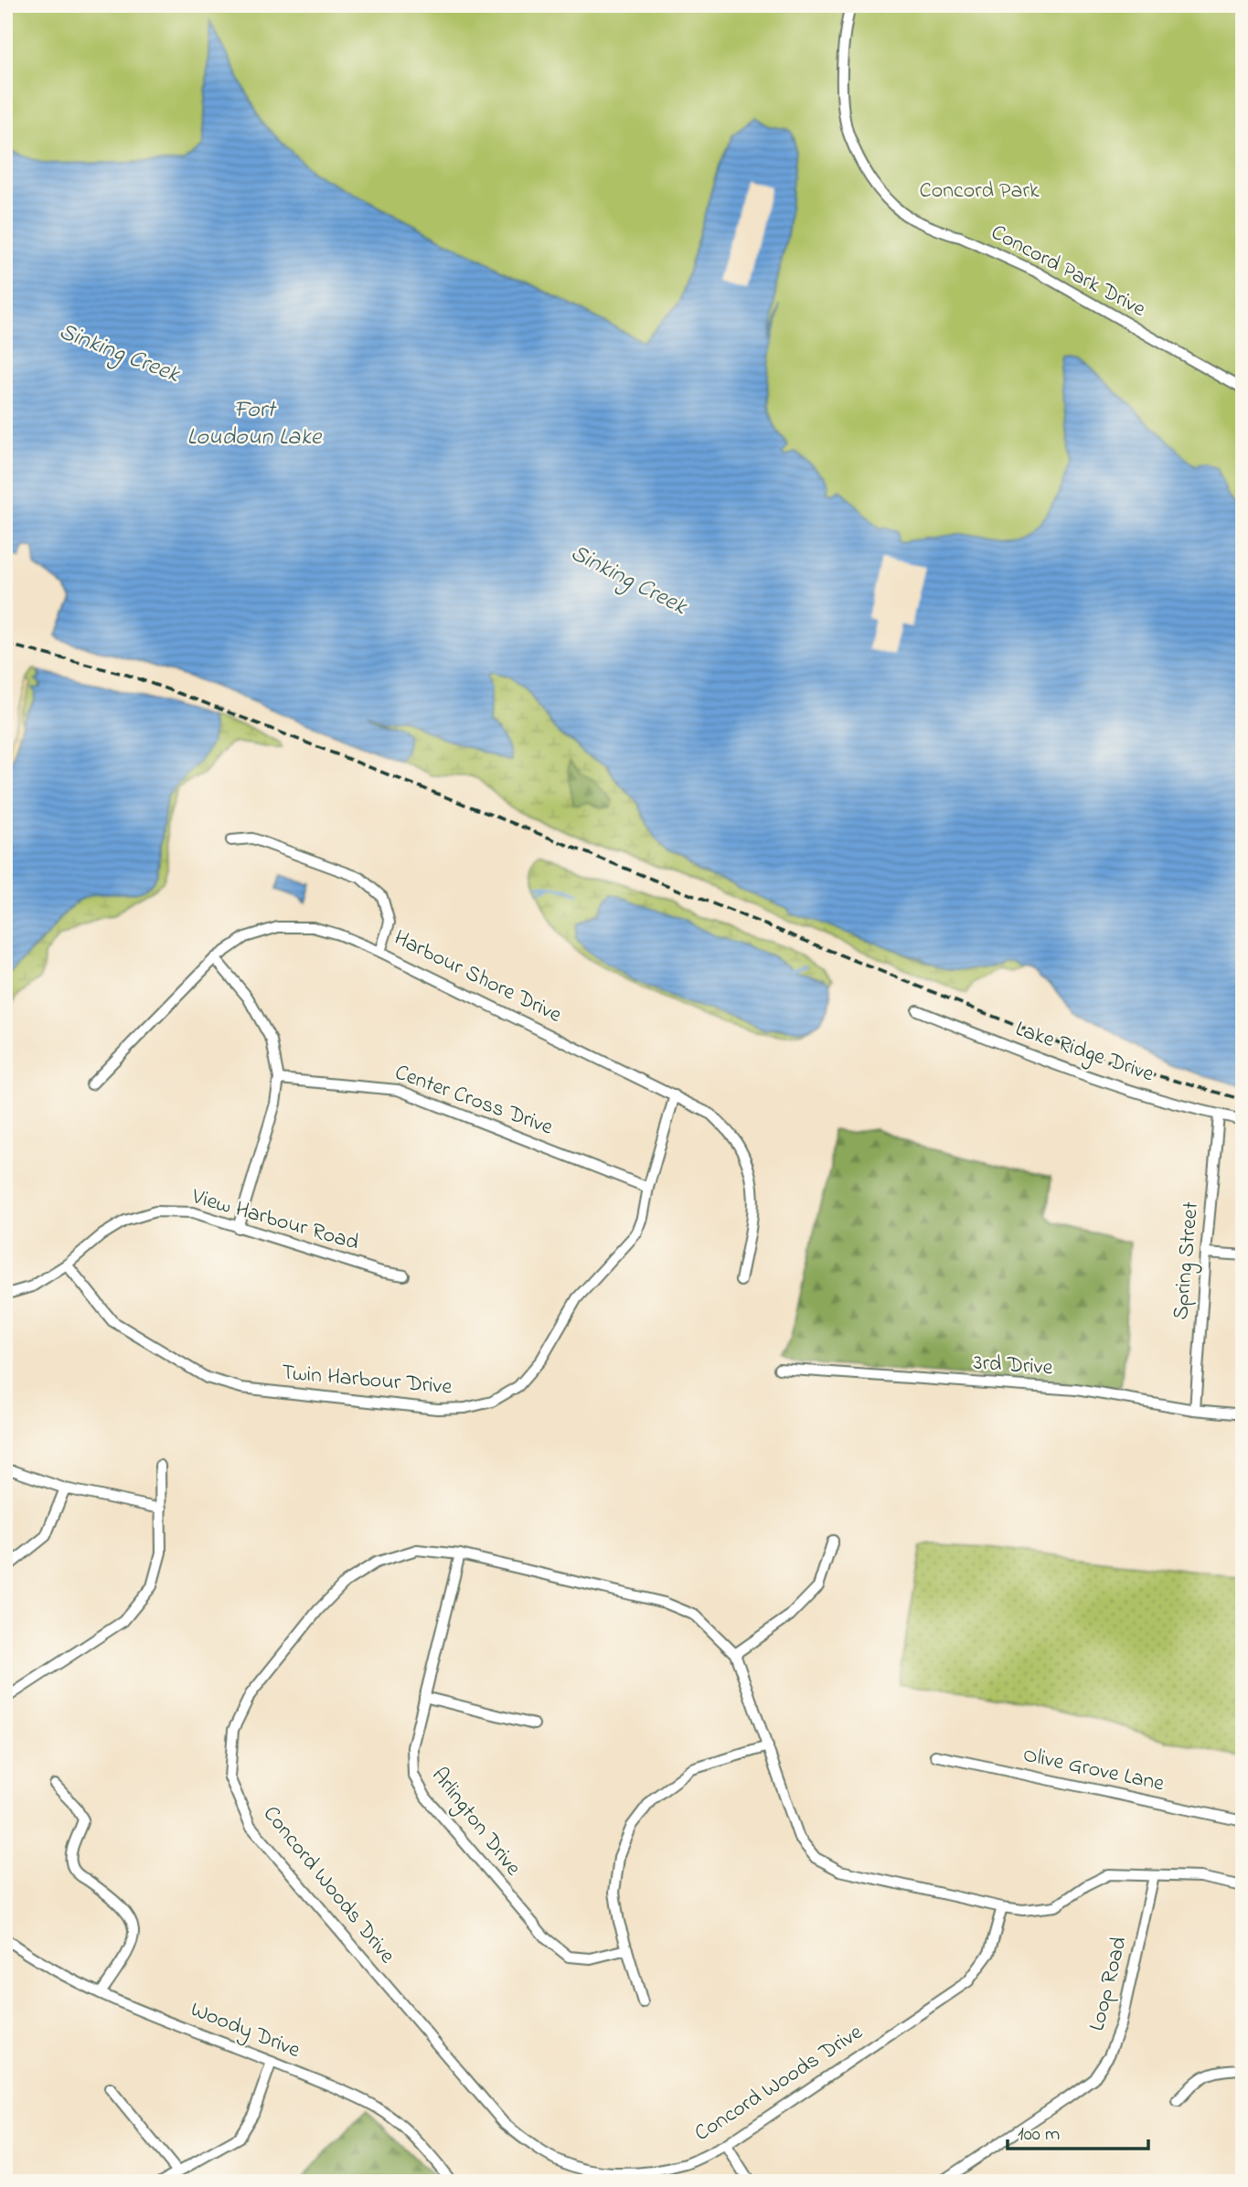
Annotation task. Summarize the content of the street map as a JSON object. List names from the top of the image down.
{
  "streets": {
    "street": [
      "Concord Park Drive",
      "Harbour Shore Drive",
      "Lake Ridge Drive",
      "Center Cross Drive",
      "View Harbour Road",
      "Spring Street",
      "3rd Drive",
      "Twin Harbour Drive",
      "Olive Grove Lane",
      "Arlington Drive",
      "Concord Woods Drive",
      "Loop Road",
      "Woody Drive"
    ]
  },
  "crossings": [
    ["Harbour Shore Drive", "Twin Harbour Drive"],
    ["Lake Ridge Drive", "Spring Street"],
    ["Center Cross Drive", "Twin Harbour Drive"],
    ["View Harbour Road", "Twin Harbour Drive"],
    ["Spring Street", "3rd Drive"],
    ["Arlington Drive", "Concord Woods Drive"],
    ["Concord Woods Drive", "Loop Road"]
  ],
  "water": ["Sinking Creek", "Fort Loudoun Lake"],
  "parks": ["Concord Park"],
  "scale_bar": "100 m"
}
